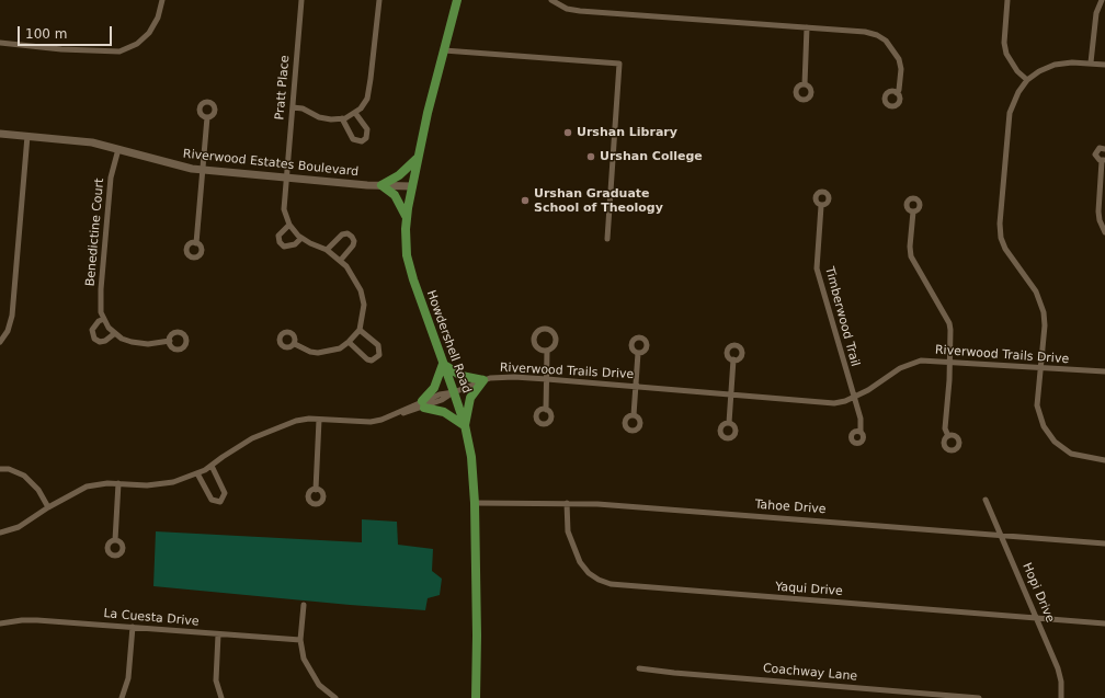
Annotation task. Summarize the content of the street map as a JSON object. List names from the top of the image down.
{
  "streets": {
    "main road": ["Howdershell Road"],
    "street": [
      "Pratt Place",
      "Riverwood Estates Boulevard",
      "Benedictine Court",
      "Timberwood Trail",
      "Riverwood Trails Drive",
      "Tahoe Drive",
      "Yaqui Drive",
      "Hopi Drive",
      "La Cuesta Drive",
      "Coachway Lane"
    ]
  },
  "crossings": [
    ["Pratt Place", "Riverwood Estates Boulevard"],
    ["Riverwood Estates Boulevard", "Benedictine Court"],
    ["Riverwood Estates Boulevard", "Howdershell Road"],
    ["Timberwood Trail", "Riverwood Trails Drive"],
    ["Howdershell Road", "Riverwood Trails Drive"],
    ["Howdershell Road", "Tahoe Drive"],
    ["Tahoe Drive", "Yaqui Drive"],
    ["Tahoe Drive", "Hopi Drive"],
    ["Yaqui Drive", "Hopi Drive"]
  ],
  "places": ["Urshan Library", "Urshan College", "Urshan Graduate School of Theology"],
  "scale_bar": "100 m"
}
